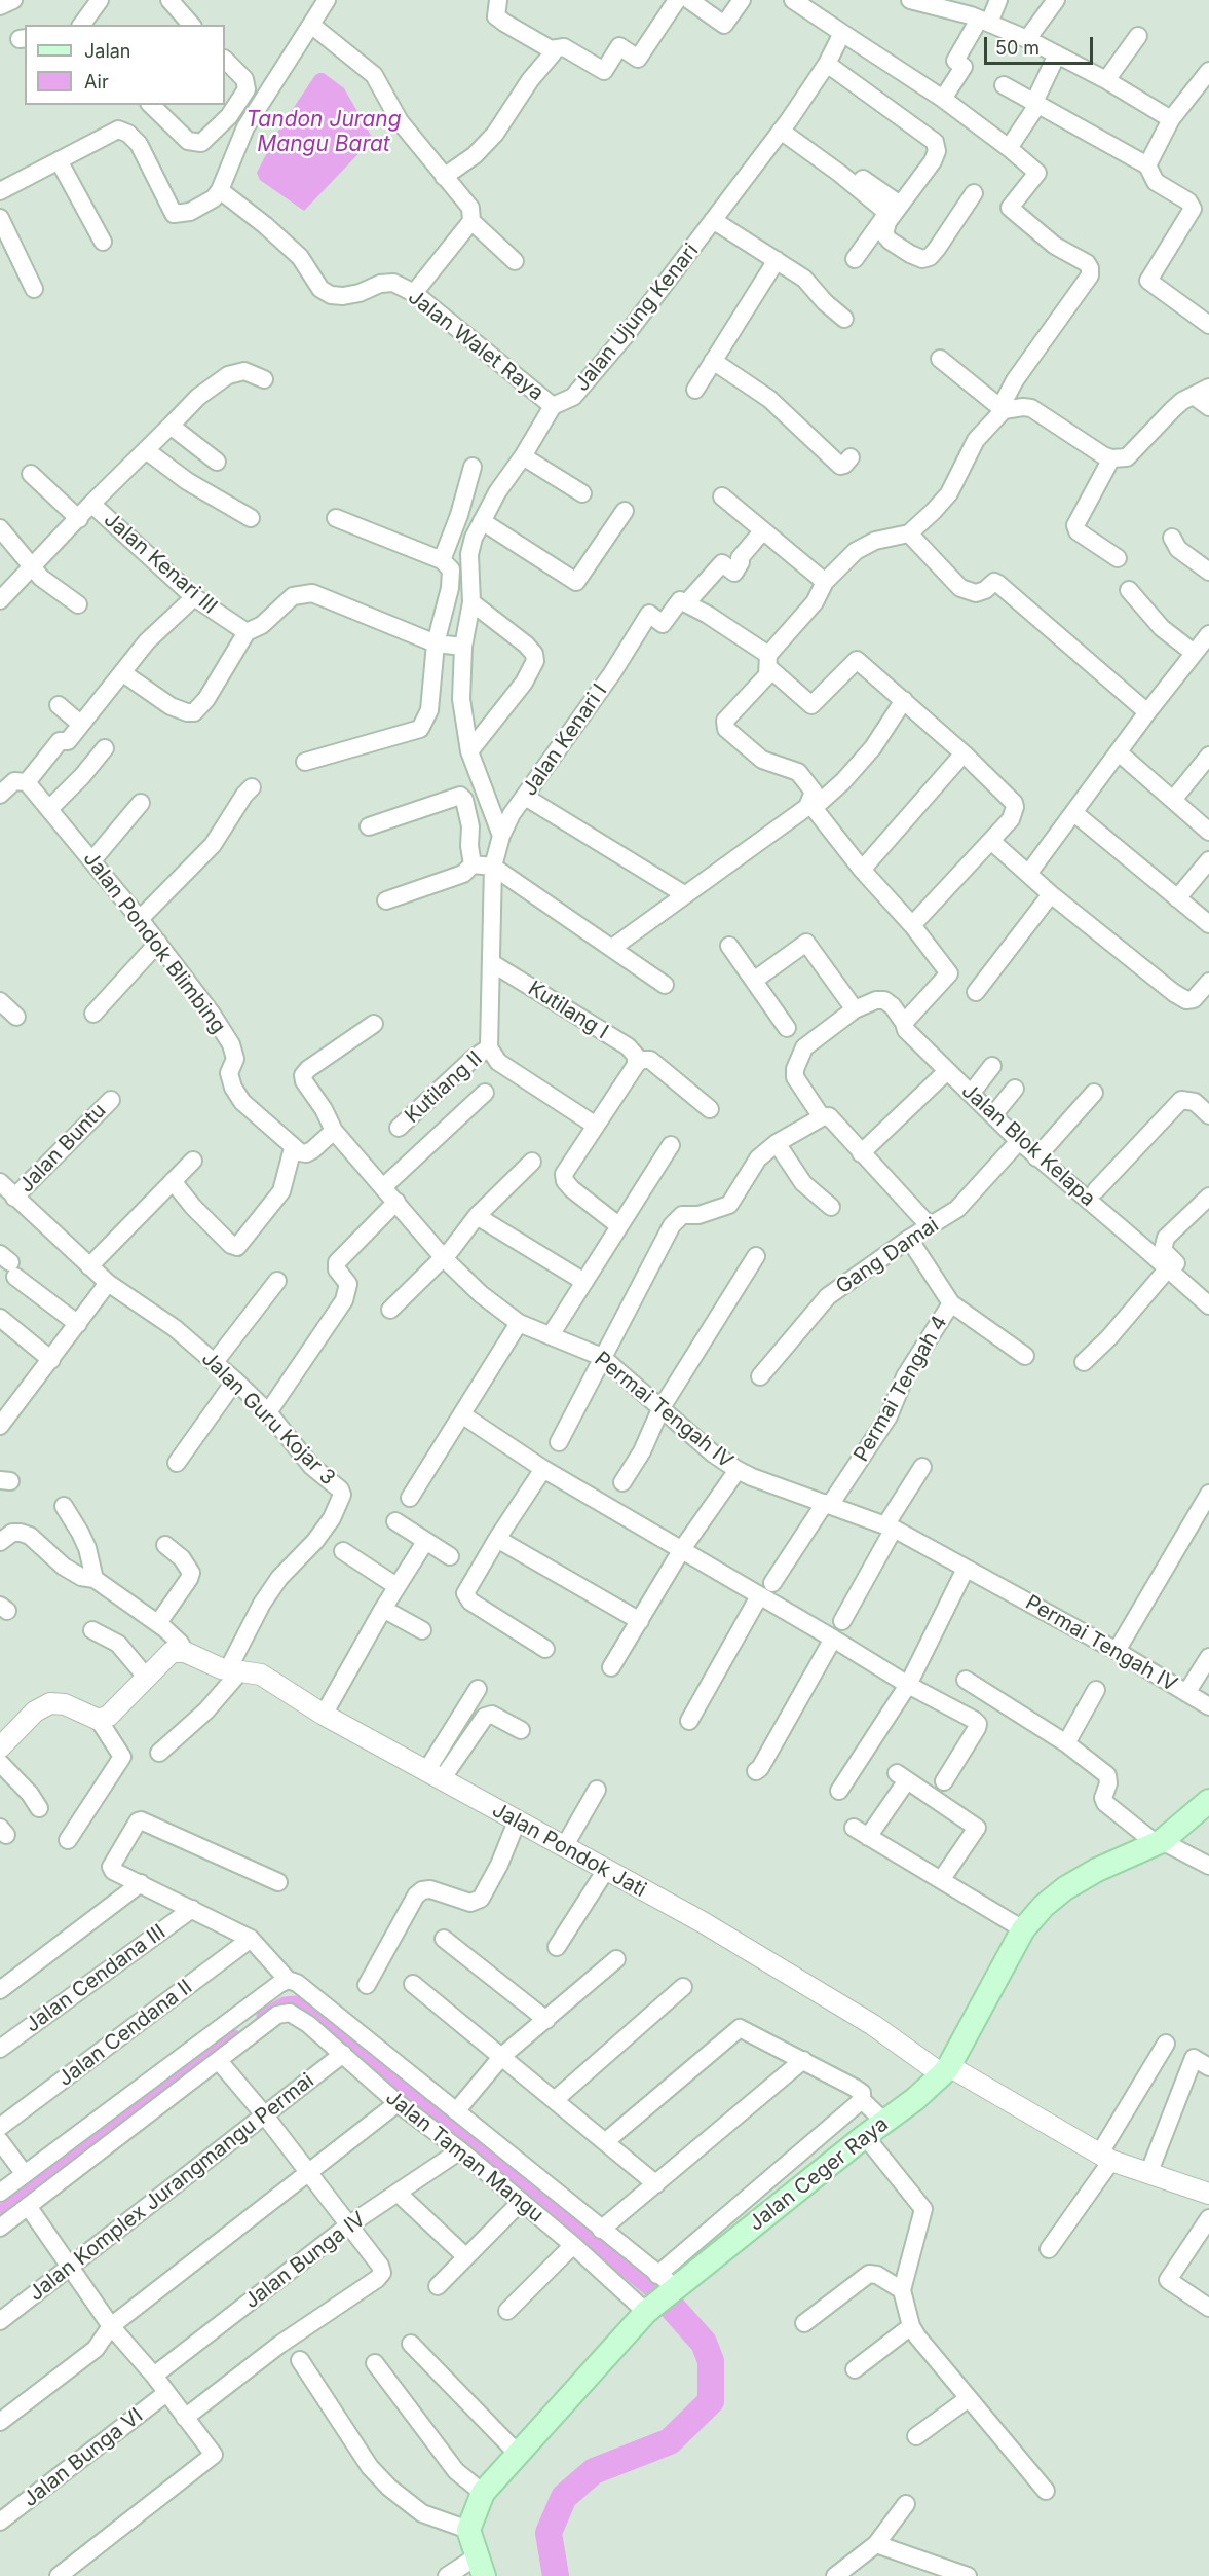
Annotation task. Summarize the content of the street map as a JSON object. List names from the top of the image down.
{
  "streets": {
    "main road": ["Jalan Ceger Raya"],
    "street": [
      "Jalan Ujung Kenari",
      "Jalan Walet Raya",
      "Jalan Kenari III",
      "Jalan Kenari I",
      "Jalan Pondok Blimbing",
      "Kutilang I",
      "Kutilang II",
      "Jalan Blok Kelapa",
      "Jalan Buntu",
      "Gang Damai",
      "Permai Tengah 4",
      "Permai Tengah IV",
      "Jalan Guru Kojar 3",
      "Jalan Pondok Jati",
      "Jalan Cendana III",
      "Jalan Cendana II",
      "Jalan Taman Mangu",
      "Jalan Komplex Jurangmangu Permai",
      "Jalan Bunga IV",
      "Jalan Bunga VI"
    ]
  },
  "crossings": [
    ["Jalan Ujung Kenari", "Jalan Walet Raya"],
    ["Jalan Blok Kelapa", "Gang Damai"],
    ["Jalan Buntu", "Jalan Guru Kojar 3"],
    ["Permai Tengah 4", "Permai Tengah IV"],
    ["Jalan Guru Kojar 3", "Jalan Pondok Jati"],
    ["Jalan Pondok Jati", "Jalan Ceger Raya"],
    ["Jalan Taman Mangu", "Jalan Ceger Raya"],
    ["Jalan Taman Mangu", "Jalan Komplex Jurangmangu Permai"],
    ["Jalan Taman Mangu", "Jalan Bunga IV"]
  ],
  "water": ["Tandon Jurang Mangu Barat"],
  "legend": ["Jalan", "Air"],
  "scale_bar": "50 m"
}
